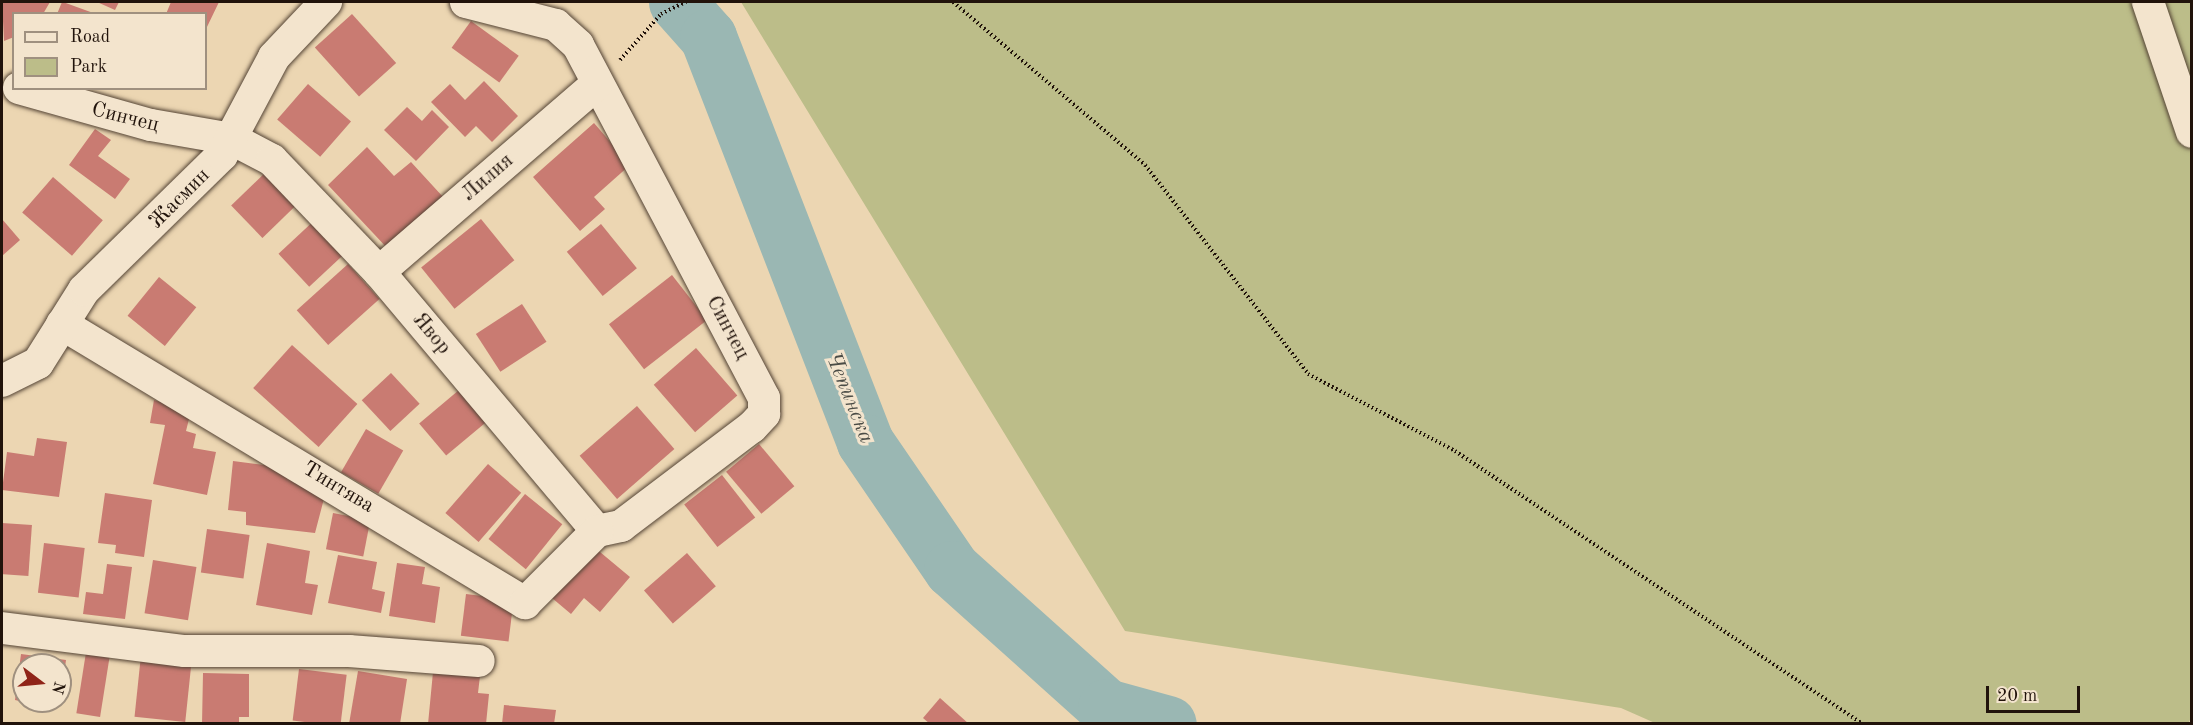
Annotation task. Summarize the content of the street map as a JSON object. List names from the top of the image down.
{
  "streets": {
    "street": [
      "Синчец",
      "Лилия",
      "Жасмин",
      "Явор",
      "Тинтява"
    ]
  },
  "crossings": [
    ["Синчец", "Лилия"],
    ["Синчец", "Жасмин"],
    ["Синчец", "Явор"],
    ["Синчец", "Тинтява"],
    ["Лилия", "Явор"],
    ["Жасмин", "Явор"],
    ["Жасмин", "Тинтява"],
    ["Явор", "Тинтява"]
  ],
  "water": ["Чепинска"],
  "legend": ["Road", "Park"],
  "scale_bar": "20 m",
  "north": "right"
}
